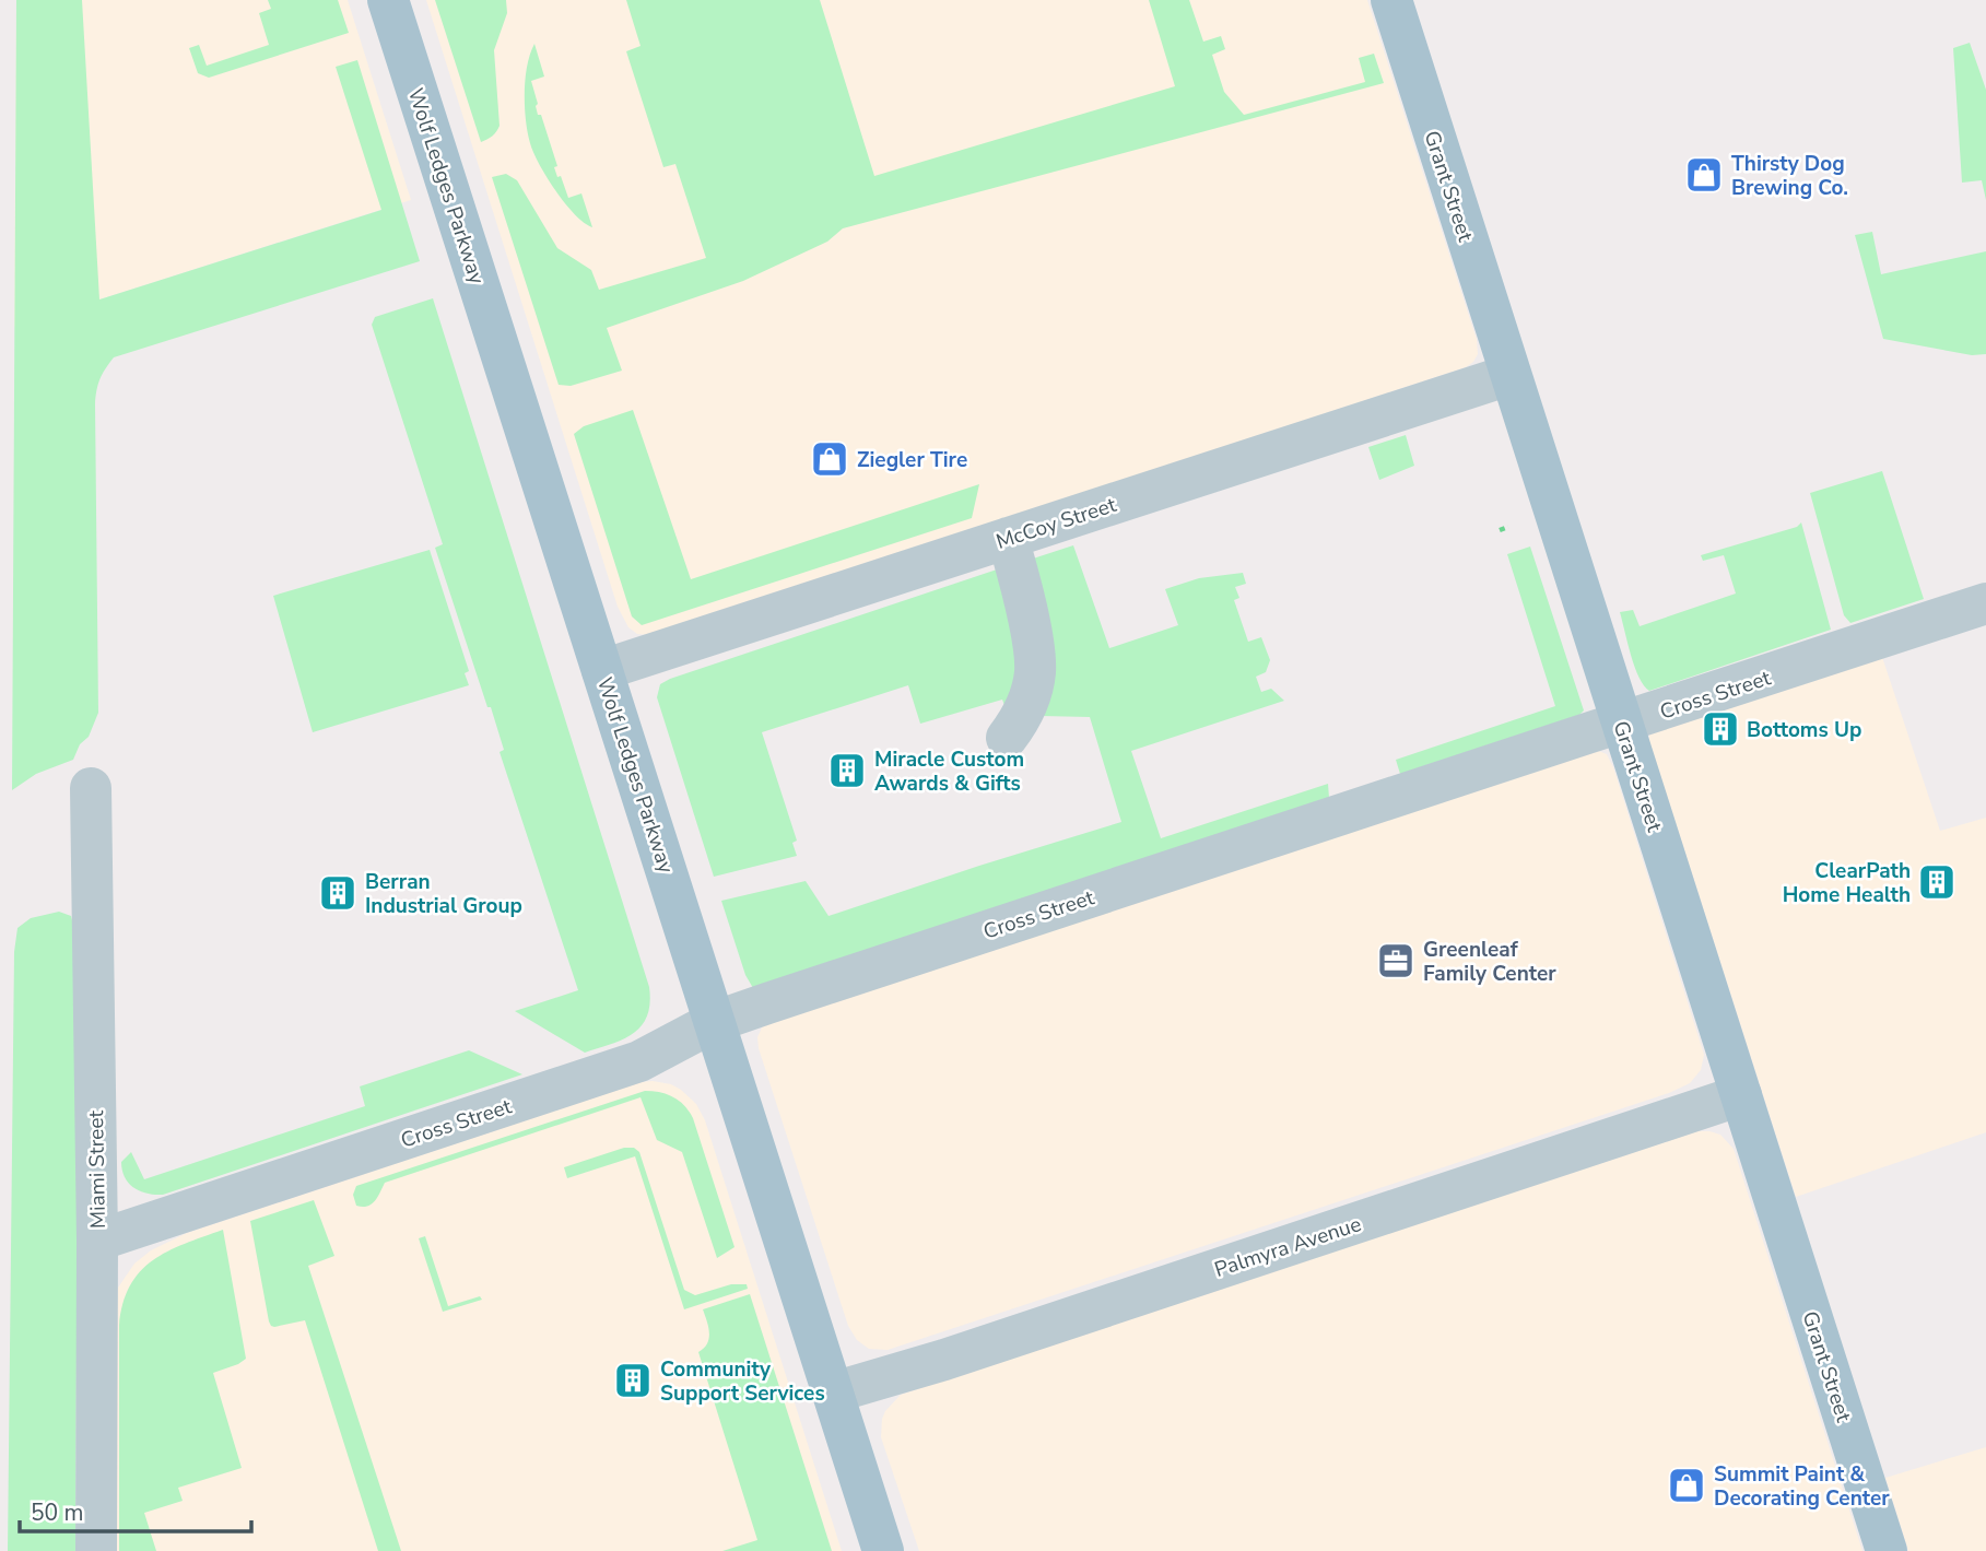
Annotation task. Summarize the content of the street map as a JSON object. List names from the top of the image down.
{
  "streets": {
    "main road": ["Wolf Ledges Parkway", "Grant Street"],
    "street": [
      "McCoy Street",
      "Cross Street",
      "Miami Street",
      "Palmyra Avenue"
    ]
  },
  "crossings": [
    ["Wolf Ledges Parkway", "McCoy Street"],
    ["Wolf Ledges Parkway", "Cross Street"],
    ["Wolf Ledges Parkway", "Palmyra Avenue"],
    ["Grant Street", "McCoy Street"],
    ["Grant Street", "Cross Street"],
    ["Grant Street", "Palmyra Avenue"],
    ["Cross Street", "Miami Street"]
  ],
  "places": {
    "shop": ["Thirsty Dog Brewing Co.", "Ziegler Tire", "Summit Paint & Decorating Center"],
    "building": [
      "Bottoms Up",
      "Miracle Custom Awards & Gifts",
      "ClearPath Home Health",
      "Berran Industrial Group",
      "Community Support Services"
    ],
    "office": ["Greenleaf Family Center"]
  },
  "scale_bar": "50 m"
}
